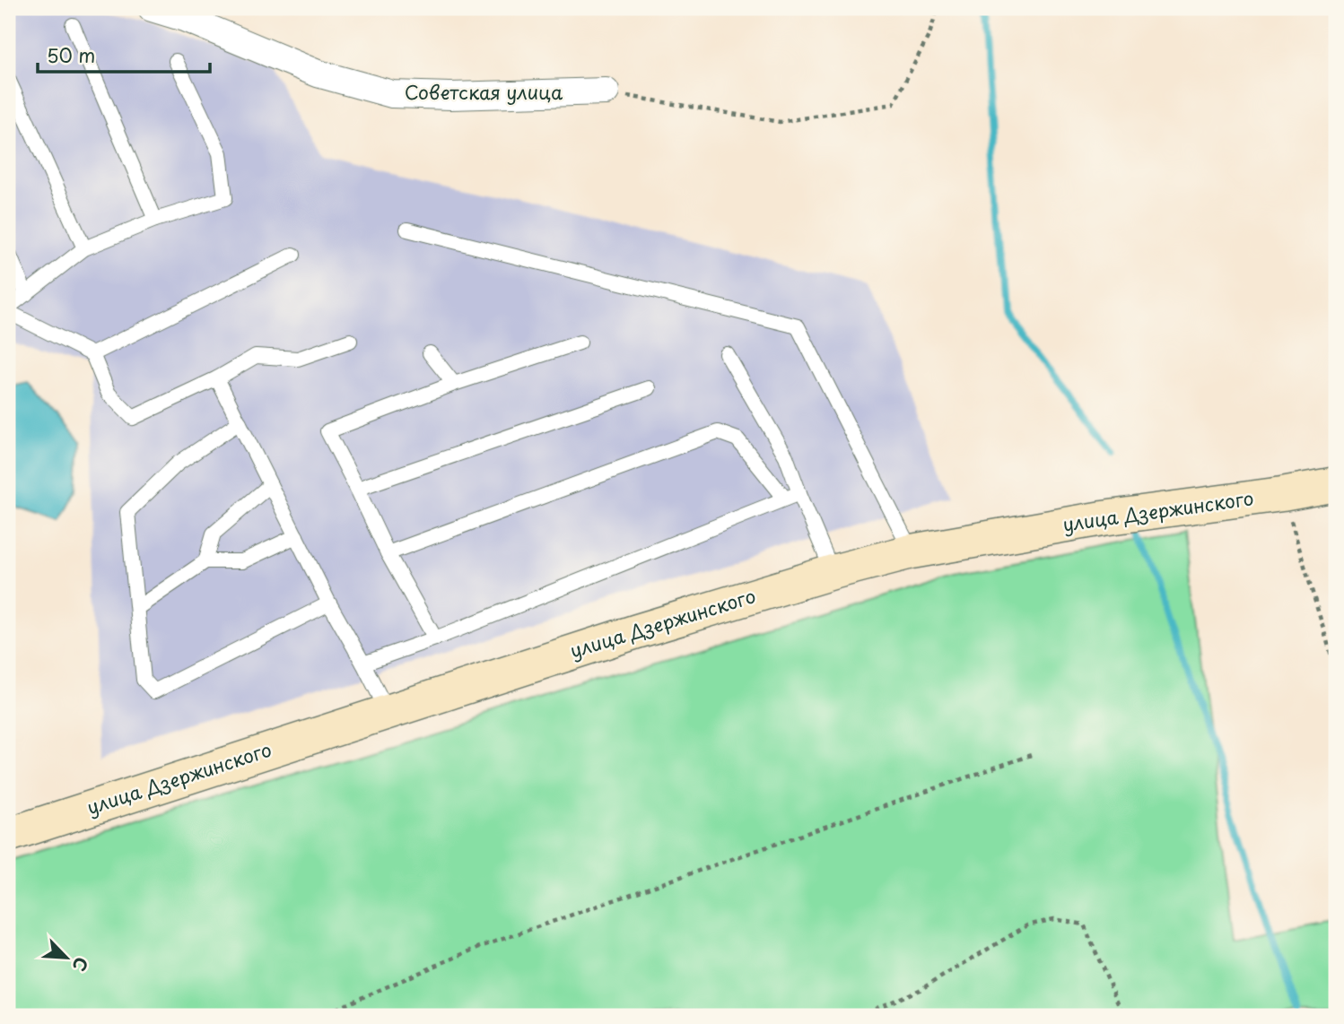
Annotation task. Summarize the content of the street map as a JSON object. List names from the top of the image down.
{
  "streets": {
    "street": ["Советская улица", "улица Дзержинского"]
  },
  "scale_bar": "50 m",
  "north": "bottom right"
}
